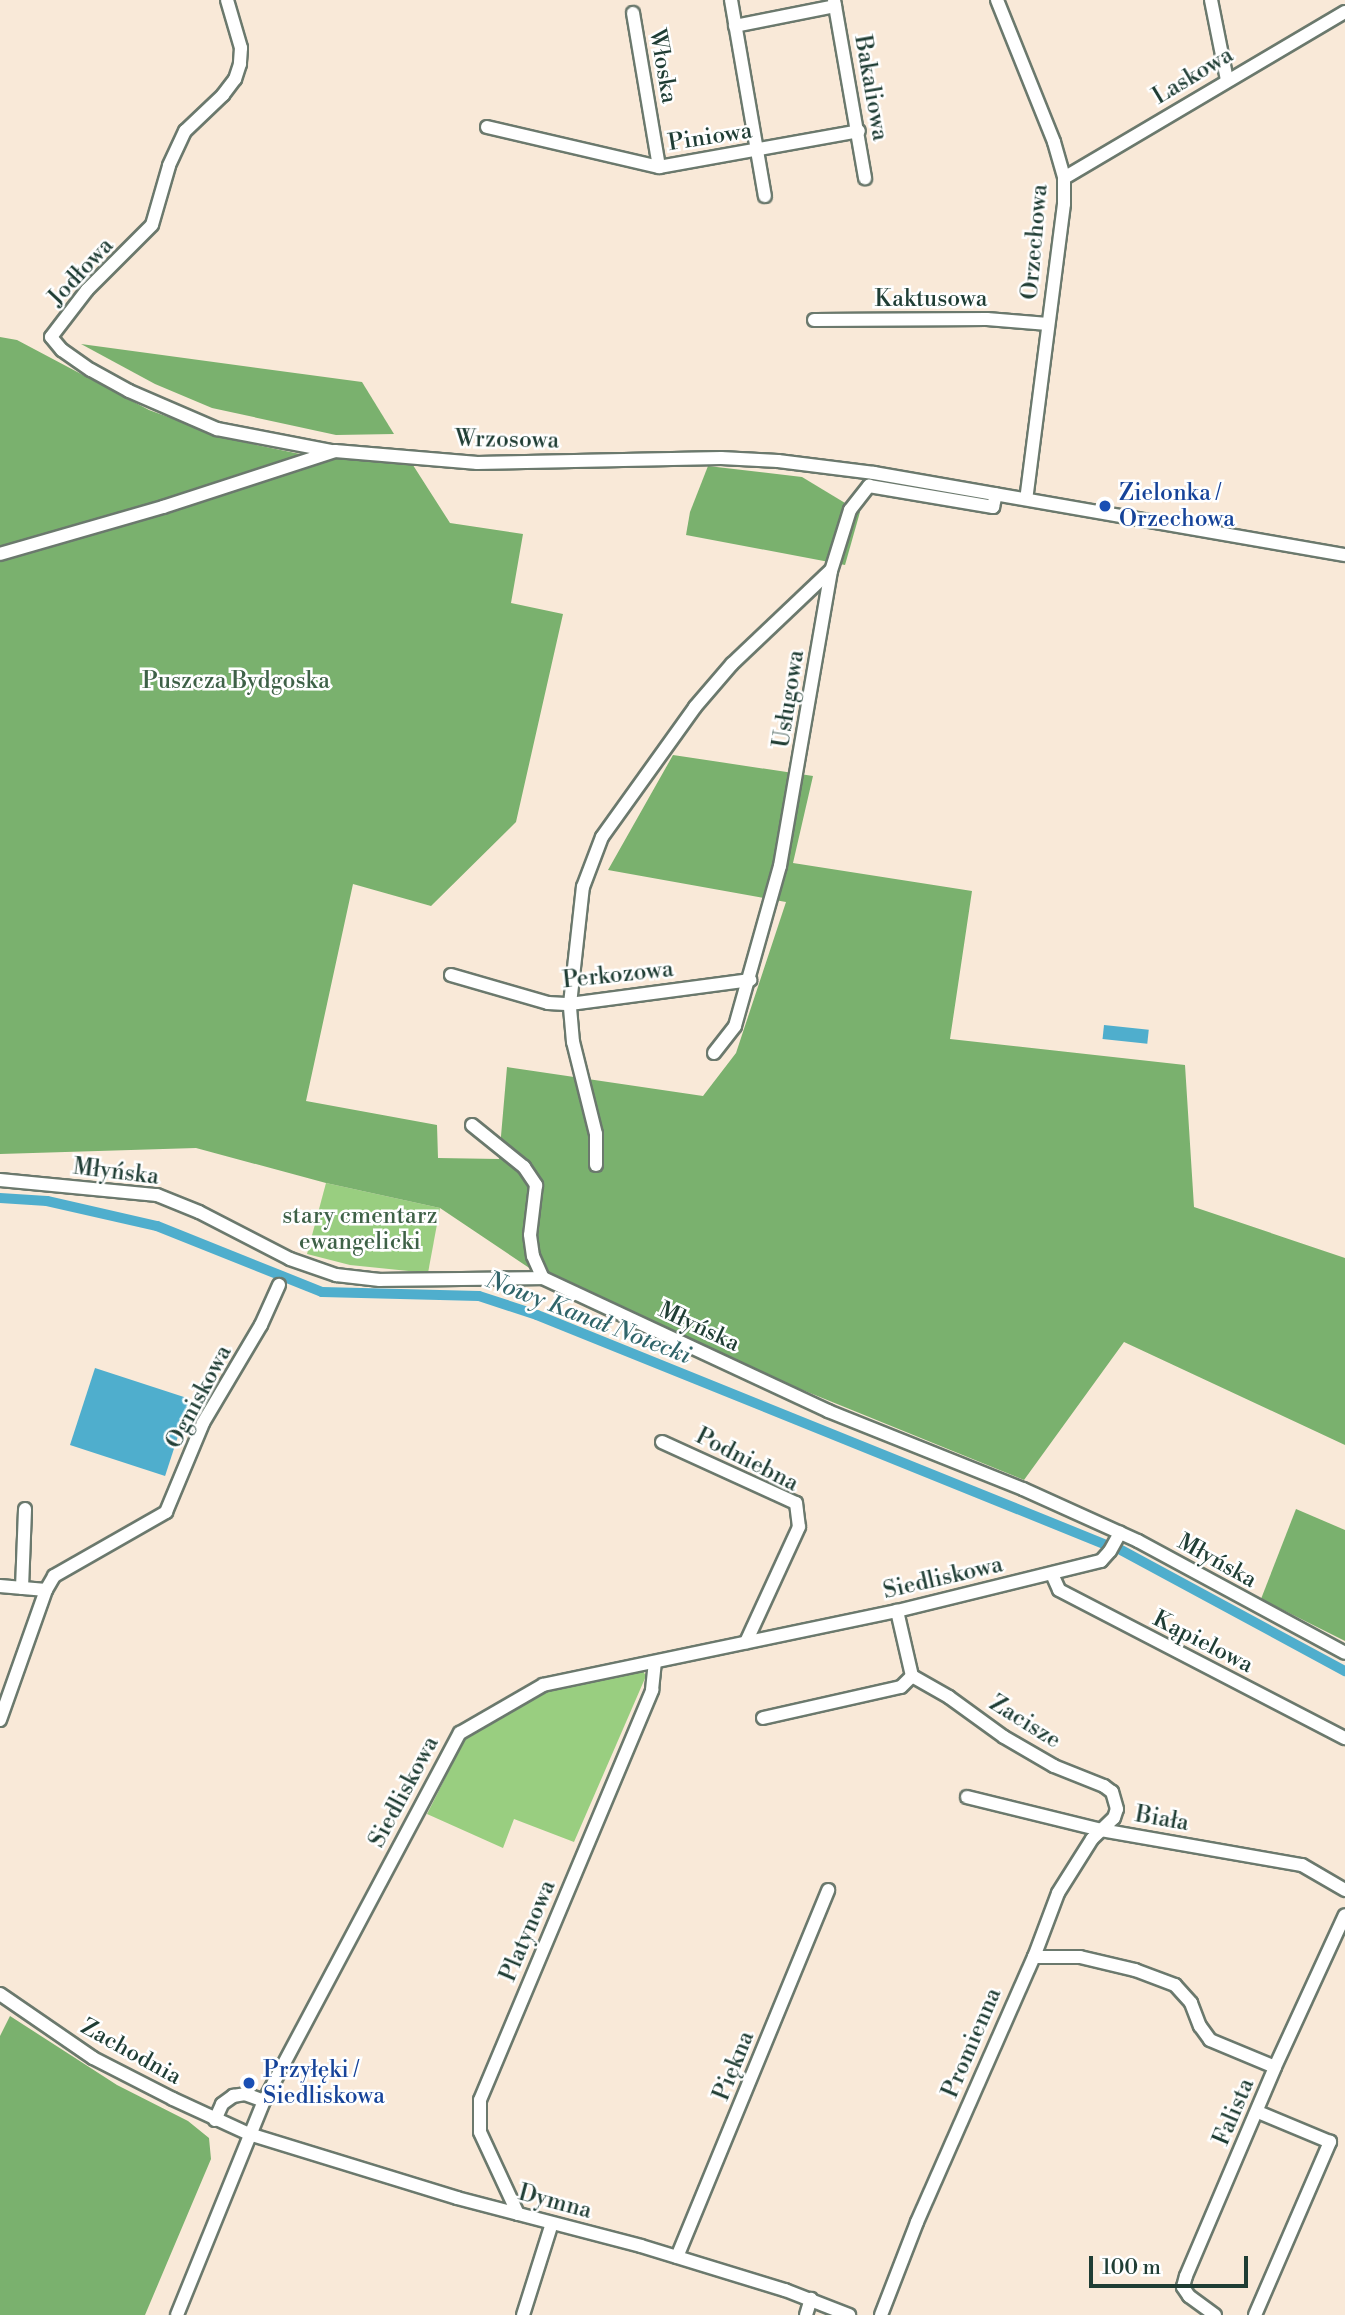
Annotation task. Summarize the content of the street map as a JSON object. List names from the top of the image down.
{
  "streets": {
    "street": [
      "Włoska",
      "Laskowa",
      "Bakaliowa",
      "Piniowa",
      "Orzechowa",
      "Jodłowa",
      "Kaktusowa",
      "Wrzosowa",
      "Usługowa",
      "Perkozowa",
      "Młyńska",
      "Ogniskowa",
      "Podniebna",
      "Siedliskowa",
      "Kąpielowa",
      "Zacisze",
      "Biała",
      "Platynowa",
      "Promienna",
      "Zachodnia",
      "Piękna",
      "Falista",
      "Dymna"
    ]
  },
  "crossings": [
    ["Włoska", "Piniowa"],
    ["Laskowa", "Orzechowa"],
    ["Bakaliowa", "Piniowa"],
    ["Orzechowa", "Kaktusowa"],
    ["Orzechowa", "Wrzosowa"],
    ["Jodłowa", "Wrzosowa"],
    ["Wrzosowa", "Usługowa"],
    ["Usługowa", "Perkozowa"],
    ["Młyńska", "Siedliskowa"],
    ["Podniebna", "Siedliskowa"],
    ["Siedliskowa", "Kąpielowa"],
    ["Siedliskowa", "Platynowa"],
    ["Siedliskowa", "Zachodnia"],
    ["Siedliskowa", "Dymna"],
    ["Zacisze", "Promienna"],
    ["Biała", "Promienna"],
    ["Platynowa", "Dymna"],
    ["Zachodnia", "Dymna"],
    ["Piękna", "Dymna"]
  ],
  "water": ["Nowy Kanał Notecki"],
  "parks": ["Puszcza Bydgoska", "stary cmentarz ewangelicki"],
  "places": ["Zielonka / Orzechowa", "Przyłęki / Siedliskowa"],
  "scale_bar": "100 m"
}
